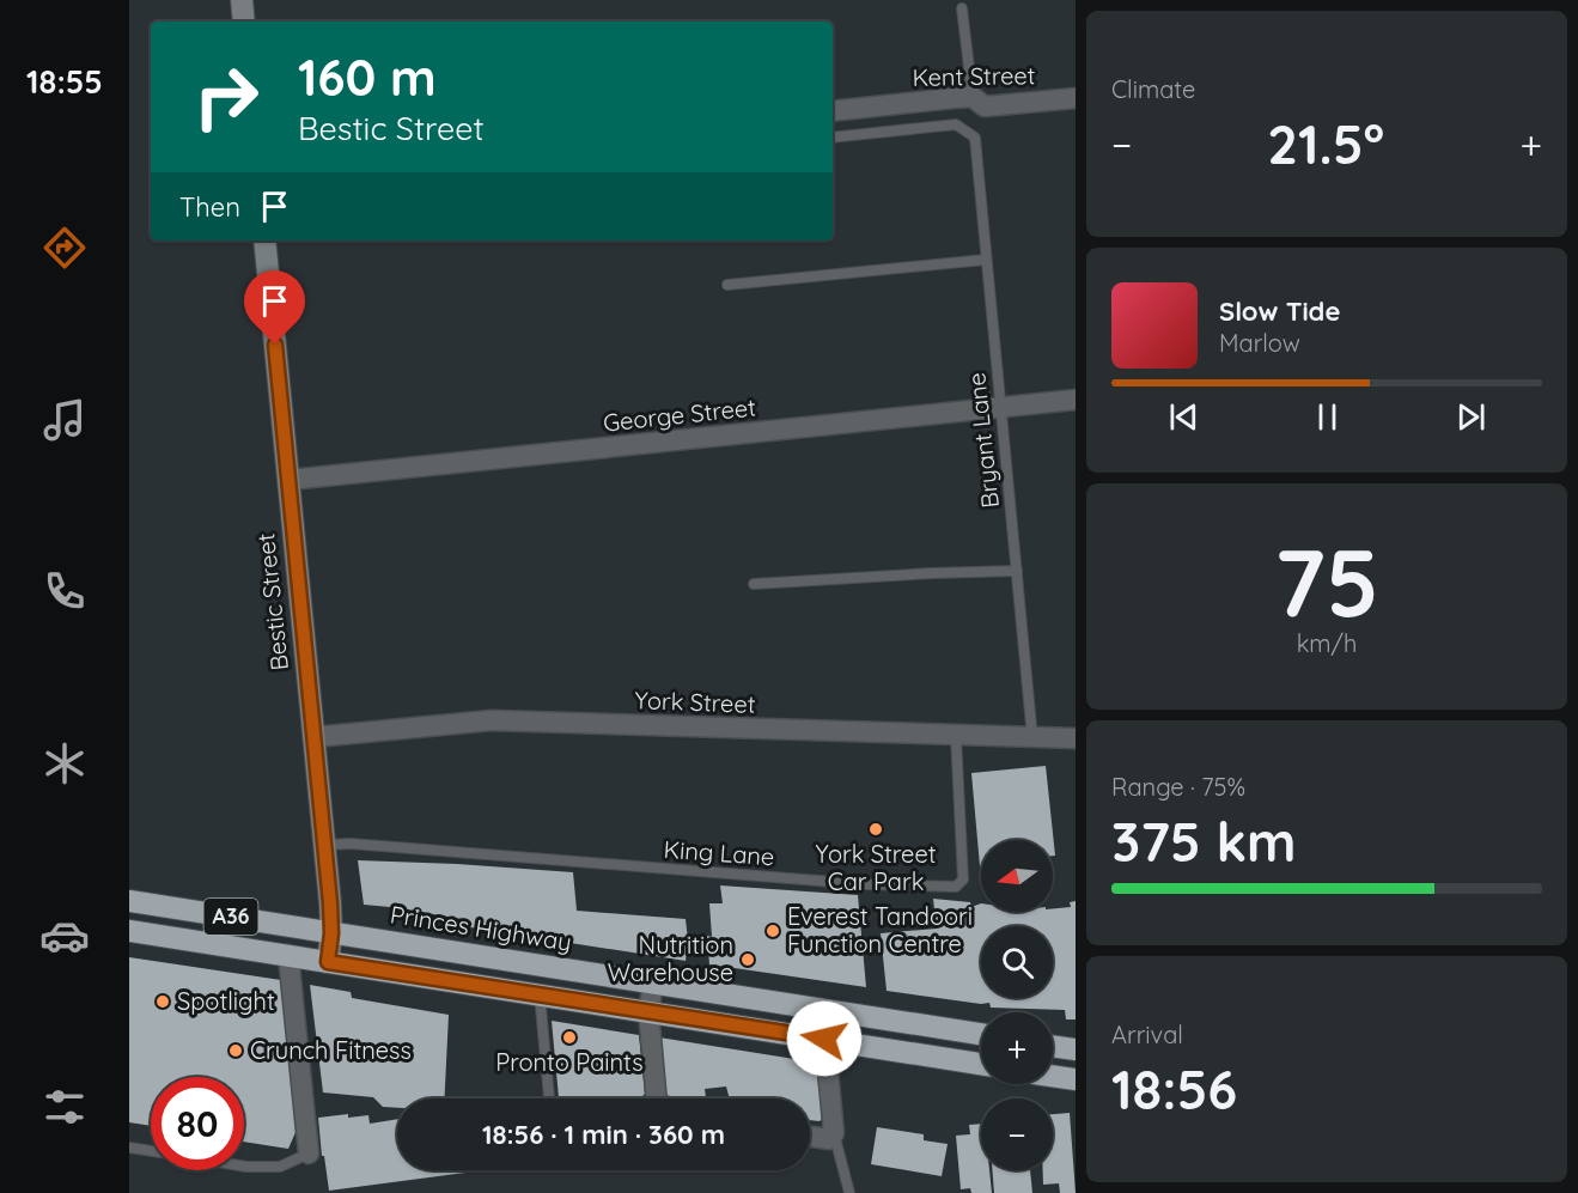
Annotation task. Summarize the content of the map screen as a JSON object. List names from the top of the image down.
{
  "streets": {
    "highway": ["A36", "Princes Highway"],
    "main road": ["Bestic Street"],
    "street": ["Kent Street", "George Street", "York Street"],
    "lane": ["Bryant Lane", "King Lane"]
  },
  "crossings": [
    ["Kent Street", "Bryant Lane"],
    ["George Street", "Bryant Lane"],
    ["George Street", "Bestic Street"],
    ["Bryant Lane", "York Street"],
    ["Bestic Street", "York Street"],
    ["Bestic Street", "King Lane"],
    ["Bestic Street", "A36"],
    ["Bestic Street", "Princes Highway"],
    ["York Street", "King Lane"]
  ],
  "places": [
    "York Street Car Park",
    "Everest Tandoori Function Centre",
    "Nutrition Warehouse",
    "Spotlight",
    "Pronto Paints",
    "Crunch Fitness"
  ],
  "north": "left",
  "page": {
    "tabs": "18:55",
    "tile": [
      "Climate",
      ["75", "km/h"],
      ["Range · 75%", "375 km"],
      ["Arrival", "18:56"]
    ],
    "turn": ["160 m", "Bestic Street"],
    "heat": ["−", "21.5°", "+"],
    "then": "Then",
    "song": ["Slow Tide", "Marlow"],
    "map_buttons": ["+", "−"],
    "limit": "80",
    "trip": "18:56 · 1 min · 360 m"
  }
}
